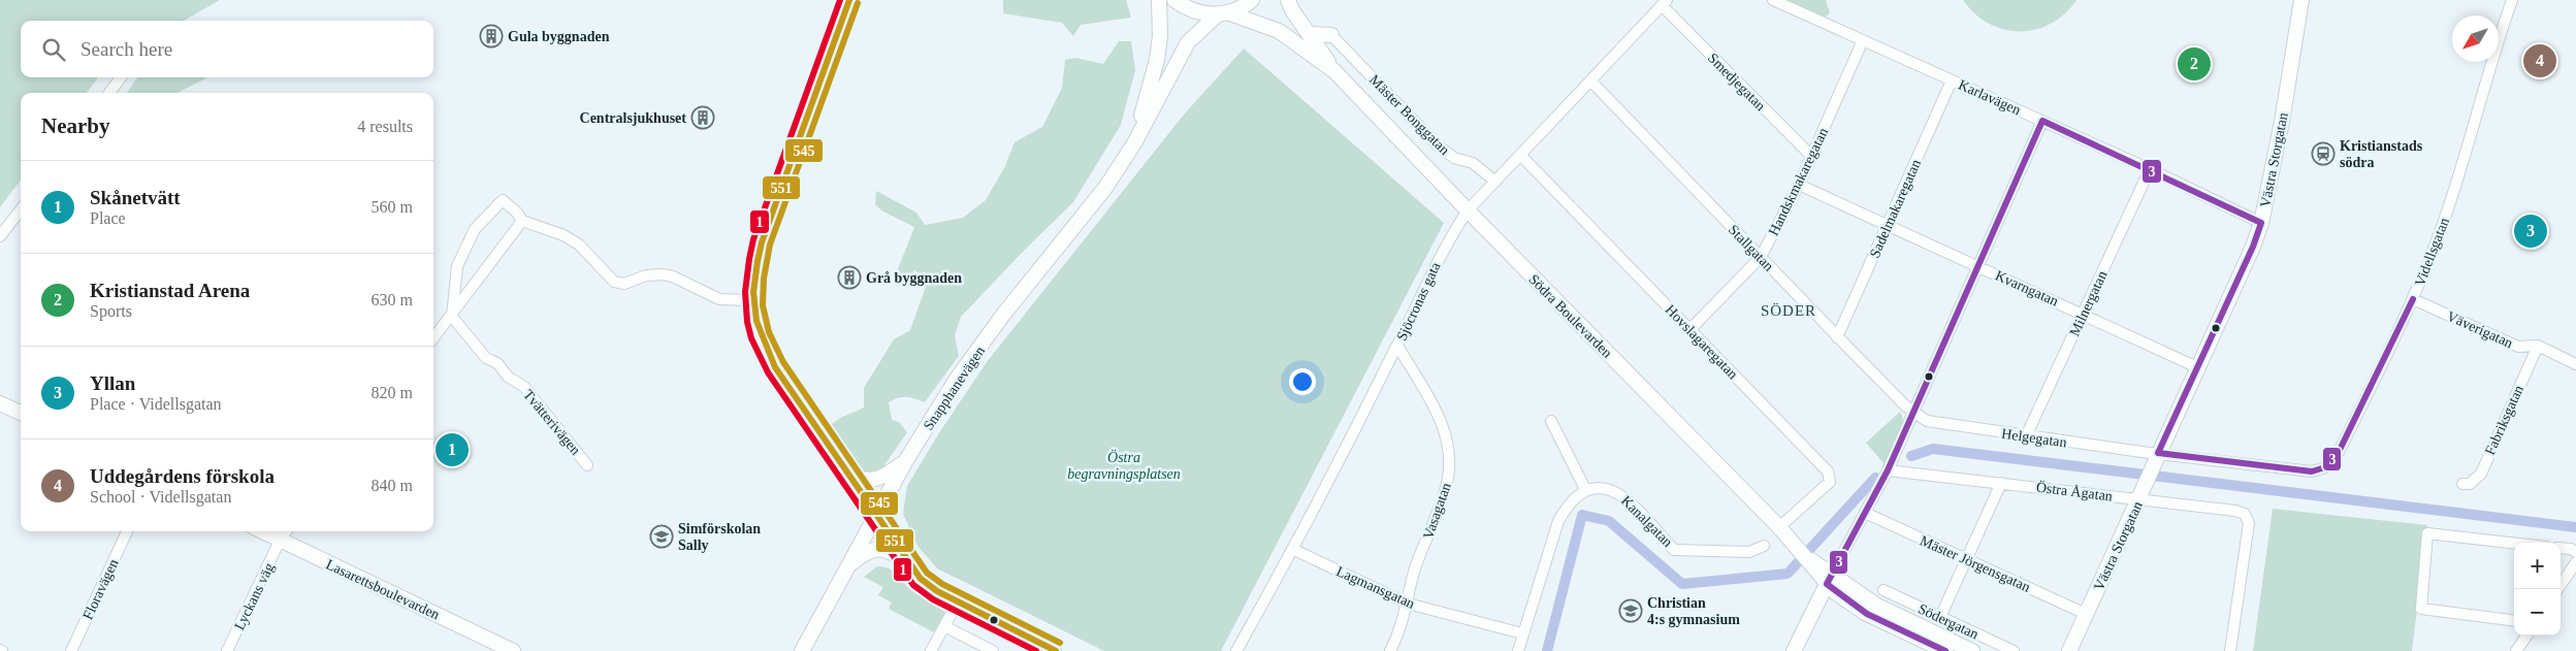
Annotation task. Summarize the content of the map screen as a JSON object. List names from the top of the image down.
{
  "streets": {
    "main road": [
      "Västra Storgatan",
      "Södra Boulevarden",
      "Snapphanevägen",
      "Lasarettsboulevarden"
    ],
    "street": [
      "Smedjegatan",
      "Karlavägen",
      "Mäster Bonggatan",
      "Handskmakaregatan",
      "Sadelmakaregatan",
      "Stallgatan",
      "Videllsgatan",
      "Kvarngatan",
      "Sjöcronas gata",
      "Milnergatan",
      "Väverigatan",
      "Hovslagaregatan",
      "Fabriksgatan",
      "Tvätterivägen",
      "Helgegatan",
      "Östra Ågatan",
      "Vasagatan",
      "Kanalgatan",
      "Mäster Jörgensgatan",
      "Lagmansgatan",
      "Floravägen",
      "Lyckans väg",
      "Södergatan"
    ]
  },
  "crossings": [
    ["Smedjegatan", "Handskmakaregatan"],
    ["Smedjegatan", "Sjöcronas gata"],
    ["Karlavägen", "Västra Storgatan"],
    ["Karlavägen", "Handskmakaregatan"],
    ["Karlavägen", "Sadelmakaregatan"],
    ["Karlavägen", "Milnergatan"],
    ["Mäster Bonggatan", "Sjöcronas gata"],
    ["Västra Storgatan", "Videllsgatan"],
    ["Västra Storgatan", "Kvarngatan"],
    ["Västra Storgatan", "Helgegatan"],
    ["Västra Storgatan", "Östra Ågatan"],
    ["Västra Storgatan", "Mäster Jörgensgatan"],
    ["Handskmakaregatan", "Stallgatan"],
    ["Handskmakaregatan", "Kvarngatan"],
    ["Handskmakaregatan", "Hovslagaregatan"],
    ["Sadelmakaregatan", "Stallgatan"],
    ["Sadelmakaregatan", "Kvarngatan"],
    ["Stallgatan", "Sjöcronas gata"],
    ["Stallgatan", "Helgegatan"],
    ["Videllsgatan", "Väverigatan"],
    ["Videllsgatan", "Helgegatan"],
    ["Kvarngatan", "Milnergatan"],
    ["Sjöcronas gata", "Södra Boulevarden"],
    ["Sjöcronas gata", "Hovslagaregatan"],
    ["Sjöcronas gata", "Vasagatan"],
    ["Sjöcronas gata", "Lagmansgatan"],
    ["Milnergatan", "Helgegatan"],
    ["Södra Boulevarden", "Hovslagaregatan"],
    ["Södra Boulevarden", "Snapphanevägen"],
    ["Väverigatan", "Fabriksgatan"],
    ["Vasagatan", "Lagmansgatan"],
    ["Lasarettsboulevarden", "Lyckans väg"]
  ],
  "districts": ["SÖDER"],
  "parks": ["Östra begravningsplatsen"],
  "places": {
    "building": ["Gula byggnaden", "Centralsjukhuset", "Grå byggnaden"],
    "station": ["Kristianstads södra"],
    "school or university": ["Simförskolan Sally", "Christian 4:s gymnasium"]
  },
  "lines": [
    "transit line 551",
    "transit line 1",
    "transit line 545",
    "transit line 3"
  ],
  "north": "bottom left",
  "page": {
    "search": "Search here",
    "pins": [
      "4",
      "2",
      "3",
      "1"
    ],
    "heading": ["Nearby", "4 results"],
    "list": [
      {
        "mark": "1",
        "name": "Skånetvätt",
        "note": "Place",
        "value": "560 m"
      },
      {
        "mark": "2",
        "name": "Kristianstad Arena",
        "note": "Sports",
        "value": "630 m"
      },
      {
        "mark": "3",
        "name": "Yllan",
        "note": "Place · Videllsgatan",
        "value": "820 m"
      },
      {
        "mark": "4",
        "name": "Uddegårdens förskola",
        "note": "School · Videllsgatan",
        "value": "840 m"
      }
    ],
    "map_buttons": ["+", "−"]
  }
}
